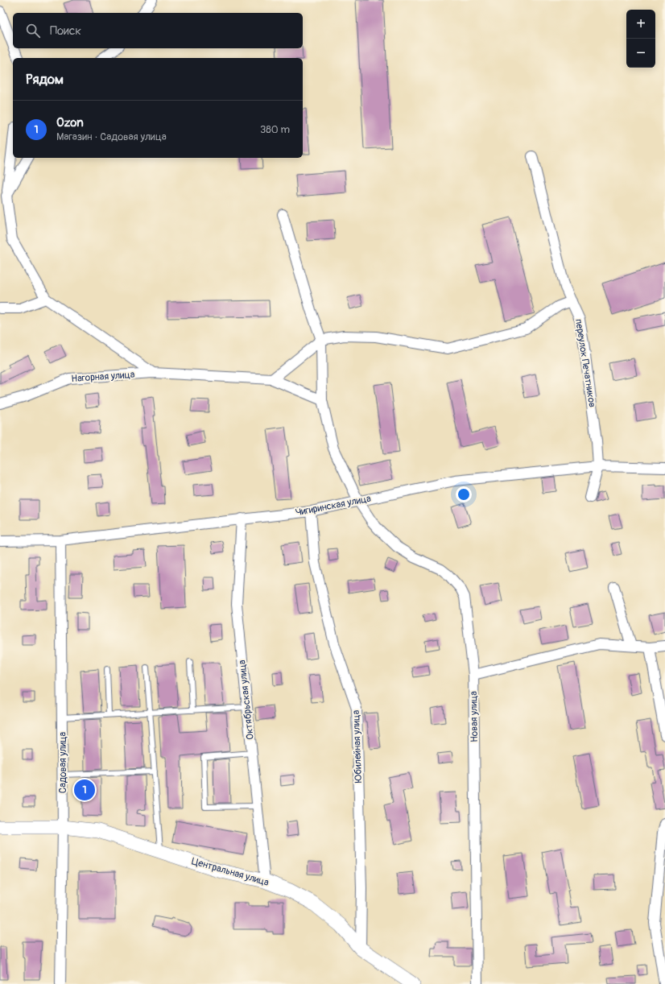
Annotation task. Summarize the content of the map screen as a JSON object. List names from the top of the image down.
{
  "streets": {
    "street": [
      "переулок Печатников",
      "Нагорная улица",
      "Чигиринская улица",
      "Октябрьская улица",
      "Новая улица",
      "Юбилейная улица",
      "Садовая улица",
      "Центральная улица"
    ]
  },
  "crossings": [
    ["переулок Печатников", "Чигиринская улица"],
    ["Чигиринская улица", "Октябрьская улица"],
    ["Чигиринская улица", "Новая улица"],
    ["Чигиринская улица", "Юбилейная улица"],
    ["Чигиринская улица", "Садовая улица"],
    ["Октябрьская улица", "Центральная улица"],
    ["Юбилейная улица", "Центральная улица"],
    ["Садовая улица", "Центральная улица"]
  ],
  "page": {
    "map_buttons": ["+", "−"],
    "search": "Поиск",
    "heading": "Рядом",
    "list": [
      {
        "mark": "1",
        "name": "Ozon",
        "note": "Магазин · Садовая улица",
        "value": "380 m"
      }
    ],
    "pins": "1"
  }
}
